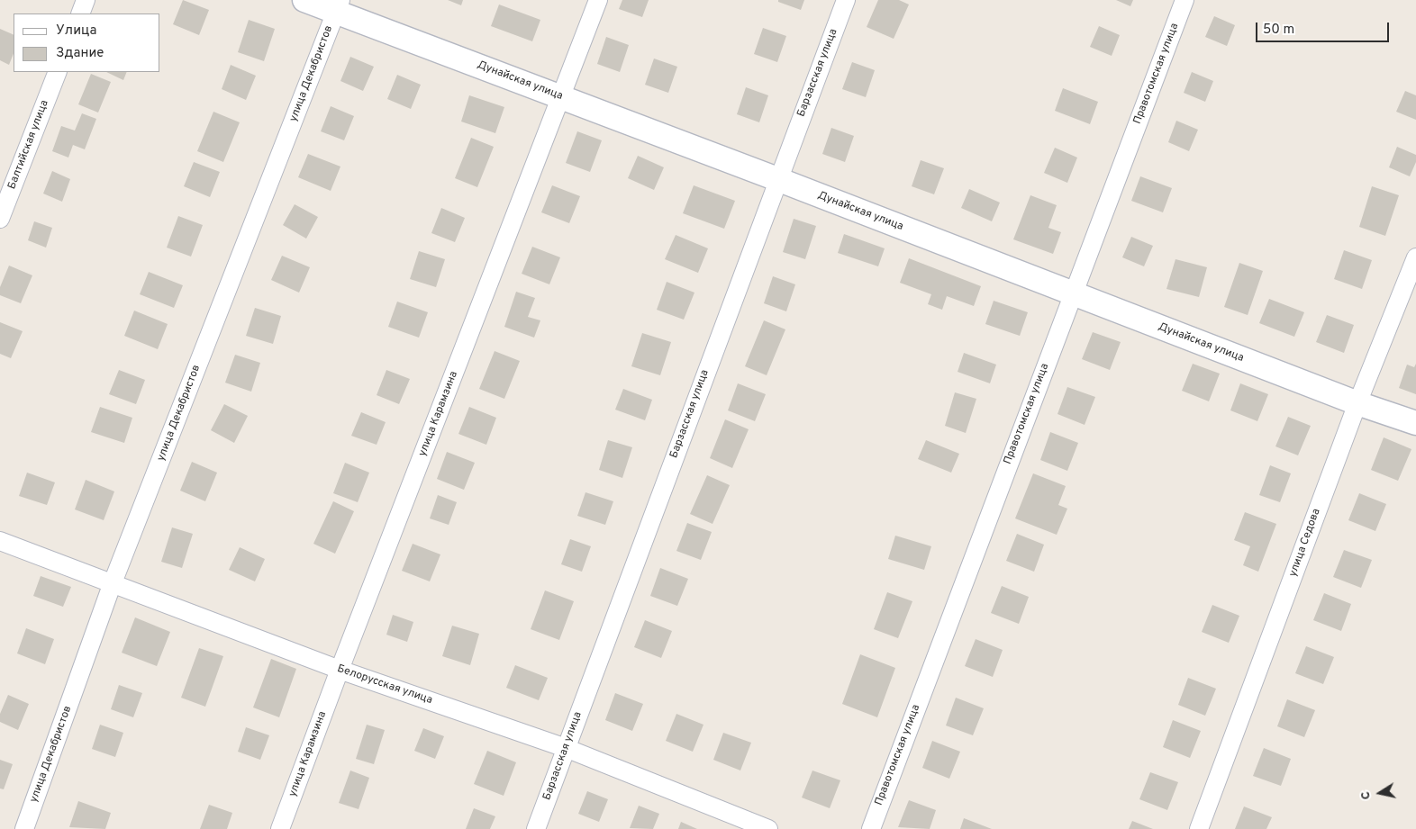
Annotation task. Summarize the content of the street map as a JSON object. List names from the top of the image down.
{
  "streets": {
    "street": [
      "Барзасская улица",
      "улица Декабристов",
      "Правотомская улица",
      "Дунайская улица",
      "Балтийская улица",
      "улица Карамзина",
      "улица Седова",
      "Белорусская улица"
    ]
  },
  "crossings": [
    ["Барзасская улица", "Дунайская улица"],
    ["Барзасская улица", "Белорусская улица"],
    ["улица Декабристов", "Дунайская улица"],
    ["улица Декабристов", "Белорусская улица"],
    ["Правотомская улица", "Дунайская улица"],
    ["Дунайская улица", "улица Карамзина"],
    ["Дунайская улица", "улица Седова"],
    ["улица Карамзина", "Белорусская улица"]
  ],
  "legend": ["Улица", "Здание"],
  "scale_bar": "50 m",
  "north": "left"
}
